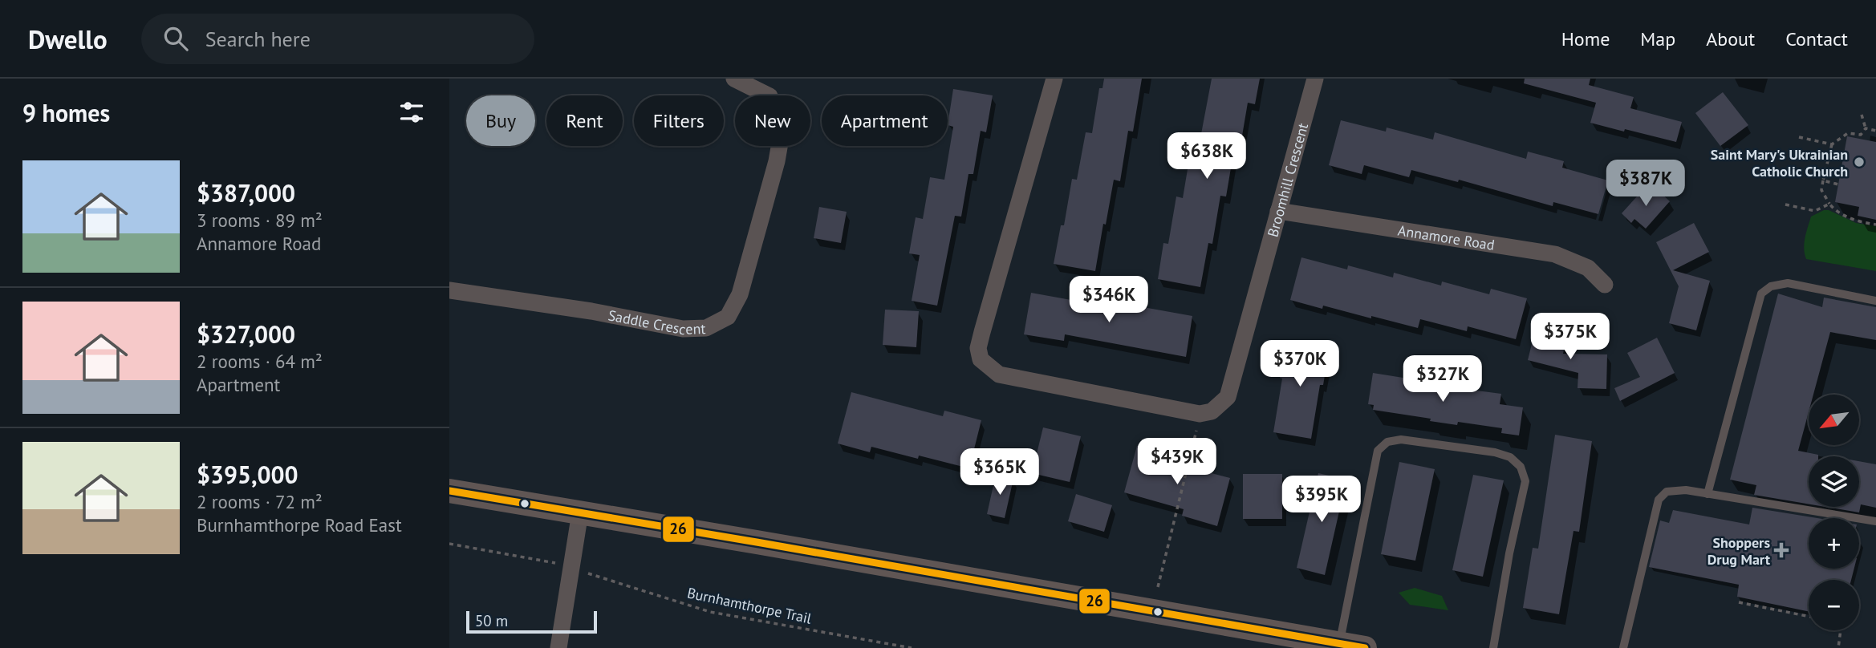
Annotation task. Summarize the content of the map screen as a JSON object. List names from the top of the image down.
{
  "streets": {
    "street": ["Broomhill Crescent", "Annamore Road", "Saddle Crescent"],
    "path": ["Burnhamthorpe Trail"]
  },
  "crossings": [
    ["Broomhill Crescent", "Annamore Road"]
  ],
  "places": {
    "other": ["Saint Mary's Ukrainian Catholic Church"],
    "health": ["Shoppers Drug Mart"]
  },
  "lines": ["transit line 26"],
  "scale_bar": "50 m",
  "north": "bottom left",
  "page": {
    "header": "Dwello",
    "search": "Search here",
    "nav": [
      "Home",
      "Map",
      "About",
      "Contact"
    ],
    "heading": "9 homes",
    "chip": [
      "Buy",
      "Rent",
      "Filters",
      "New",
      "Apartment"
    ],
    "price": [
      "$638K",
      "$387K",
      "$346K",
      "$375K",
      "$370K",
      "$327K",
      "$439K",
      "$365K",
      "$395K"
    ],
    "list": [
      {
        "name": "$387,000",
        "note": "3 rooms · 89 m² · Annamore Road"
      },
      {
        "name": "$327,000",
        "note": "2 rooms · 64 m² · Apartment"
      },
      {
        "name": "$395,000",
        "note": "2 rooms · 72 m² · Burnhamthorpe Road East"
      }
    ],
    "map_buttons": ["+", "−"],
    "scale": "50 m"
  }
}
